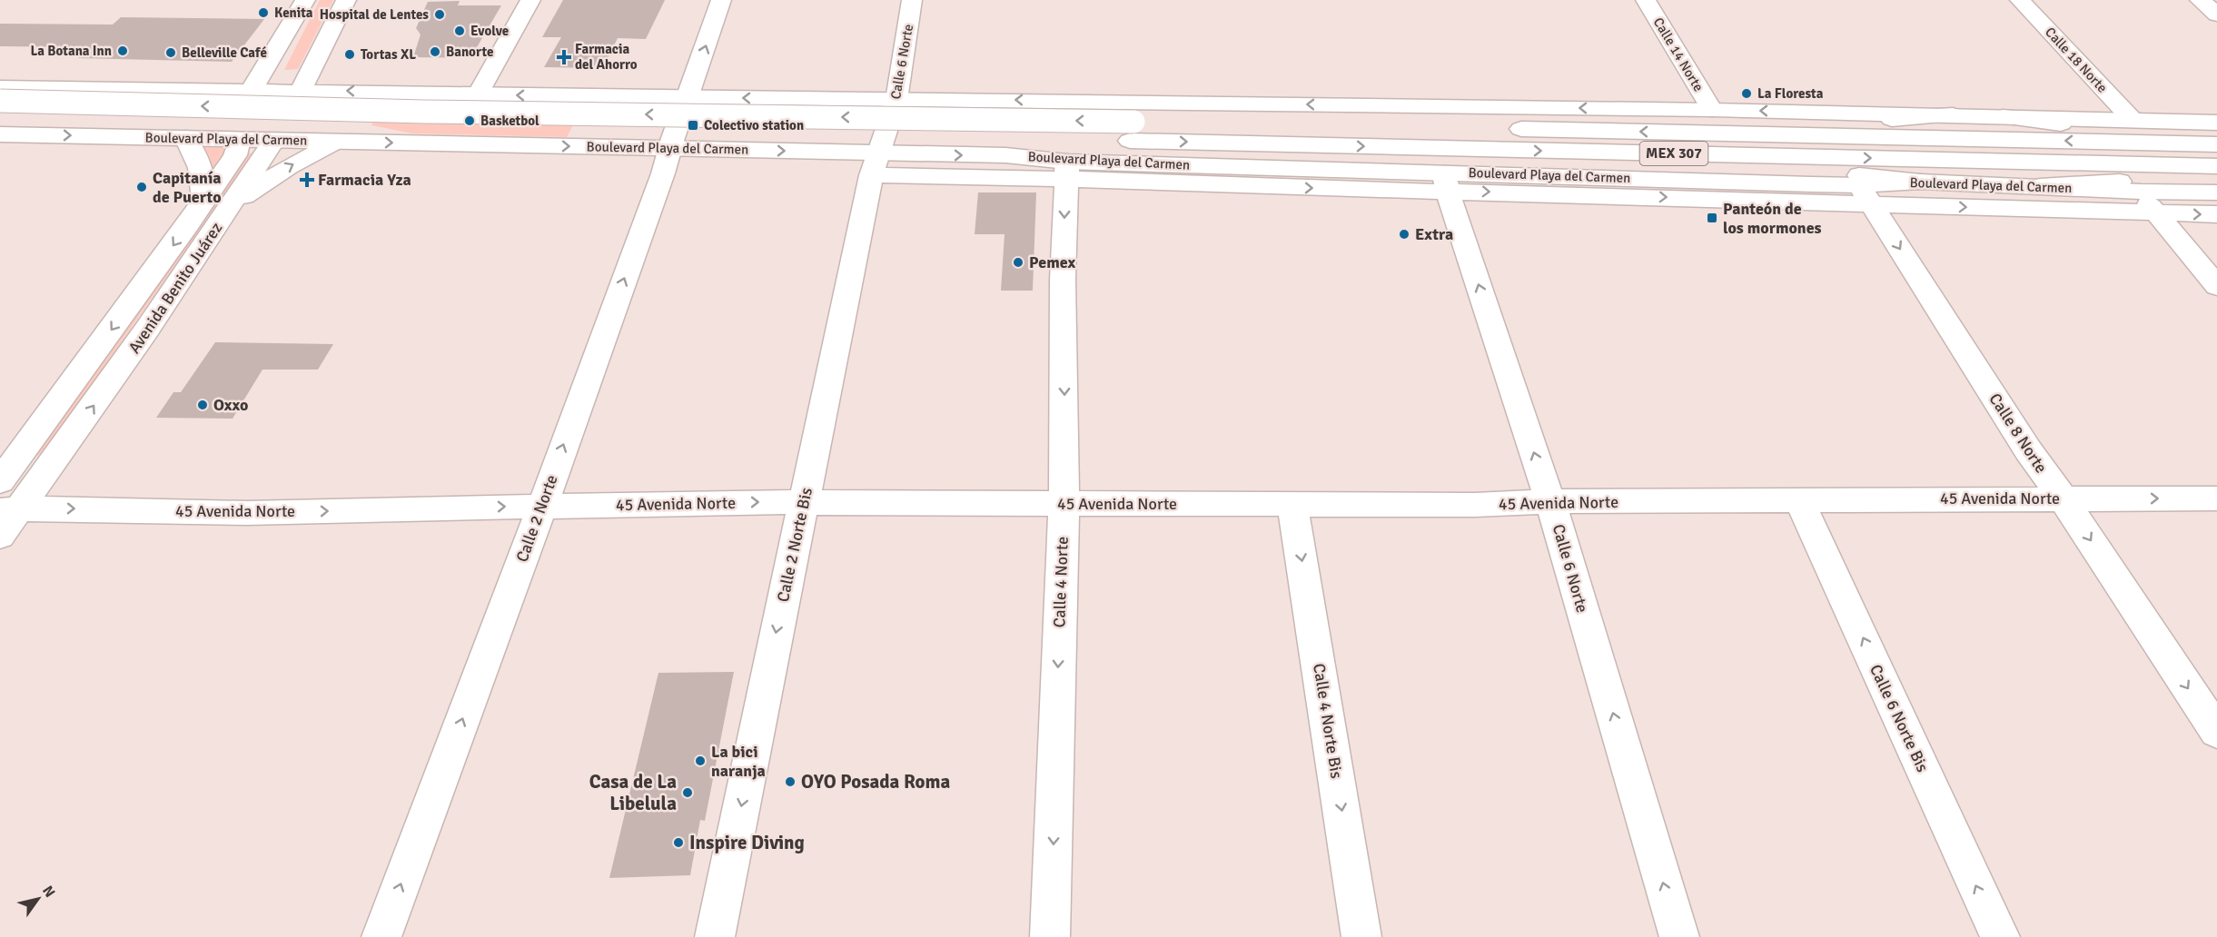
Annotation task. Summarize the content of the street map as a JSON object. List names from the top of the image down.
{
  "streets": {
    "main road": [
      "Calle 14 Norte",
      "Calle 18 Norte",
      "Calle 6 Norte",
      "Boulevard Playa del Carmen",
      "MEX 307",
      "Avenida Benito Juárez",
      "Calle 8 Norte",
      "45 Avenida Norte",
      "Calle 2 Norte",
      "Calle 2 Norte Bis",
      "Calle 4 Norte",
      "Calle 6 Norte Bis",
      "Calle 4 Norte Bis"
    ]
  },
  "crossings": [
    ["Calle 6 Norte", "Boulevard Playa del Carmen"],
    ["Calle 6 Norte", "45 Avenida Norte"],
    ["Calle 6 Norte", "Calle 2 Norte Bis"],
    ["Boulevard Playa del Carmen", "MEX 307"],
    ["Boulevard Playa del Carmen", "Avenida Benito Juárez"],
    ["Boulevard Playa del Carmen", "Calle 8 Norte"],
    ["Boulevard Playa del Carmen", "Calle 2 Norte"],
    ["Boulevard Playa del Carmen", "Calle 2 Norte Bis"],
    ["Boulevard Playa del Carmen", "Calle 4 Norte"],
    ["Avenida Benito Juárez", "45 Avenida Norte"],
    ["Calle 8 Norte", "45 Avenida Norte"],
    ["45 Avenida Norte", "Calle 2 Norte"],
    ["45 Avenida Norte", "Calle 2 Norte Bis"],
    ["45 Avenida Norte", "Calle 4 Norte"],
    ["45 Avenida Norte", "Calle 6 Norte Bis"],
    ["45 Avenida Norte", "Calle 4 Norte Bis"]
  ],
  "one_way": [
    "Calle 6 Norte",
    "Calle 8 Norte",
    "45 Avenida Norte",
    "Calle 2 Norte",
    "Calle 2 Norte Bis",
    "Calle 4 Norte",
    "Calle 6 Norte Bis",
    "Calle 4 Norte Bis"
  ],
  "places": {
    "other": [
      "Kenita",
      "Hospital de Lentes",
      "Evolve",
      "La Botana Inn",
      "Banorte",
      "Belleville Café",
      "Tortas XL",
      "La Floresta",
      "Basketbol",
      "Capitanía de Puerto",
      "Extra",
      "Pemex",
      "Oxxo",
      "La bici naranja",
      "OYO Posada Roma",
      "Casa de La Libelula",
      "Inspire Diving"
    ],
    "health": ["Farmacia del Ahorro", "Farmacia Yza"],
    "transit": ["Colectivo station", "Panteón de los mormones"]
  },
  "north": "top right"
}
